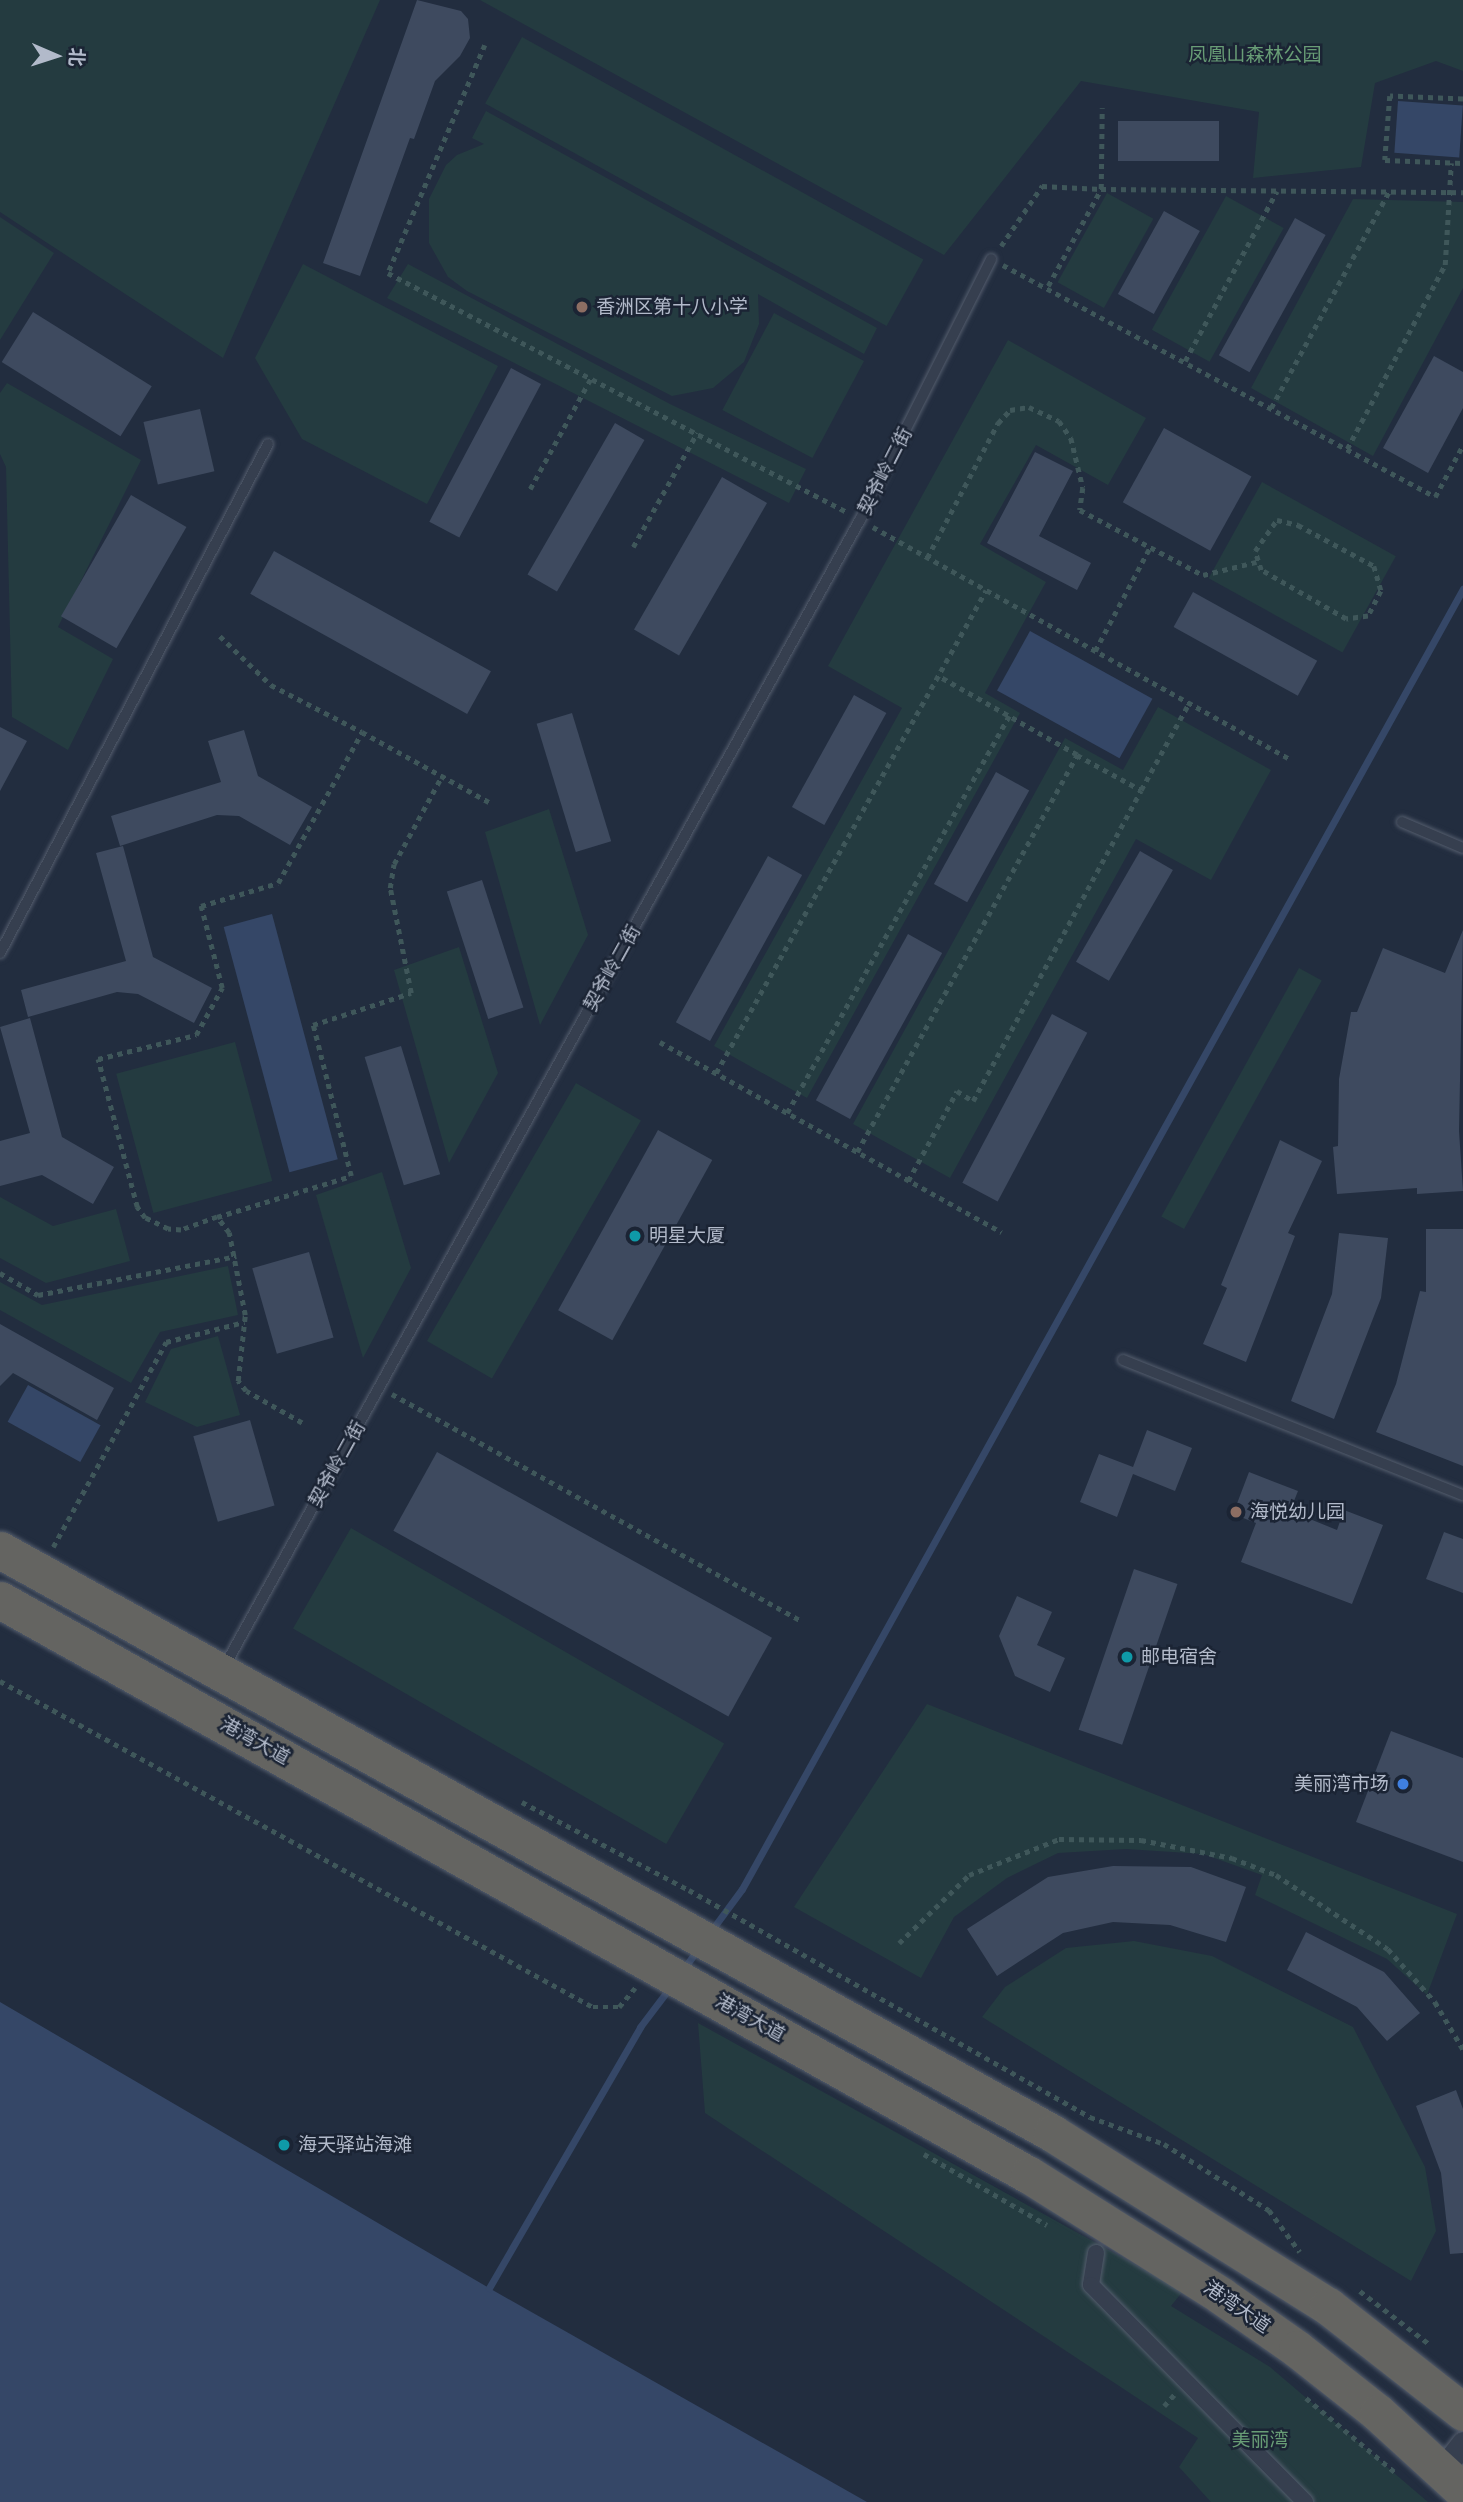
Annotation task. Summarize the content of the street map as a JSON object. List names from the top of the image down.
{
  "streets": {
    "highway": ["港湾大道"],
    "lane": ["契爷岭二街"]
  },
  "parks": ["凤凰山森林公园", "美丽湾"],
  "places": [
    "香洲区第十八小学",
    "明星大厦",
    "海悦幼儿园",
    "邮电宿舍",
    "美丽湾市场",
    "海天驿站海滩"
  ],
  "north": "right"
}
